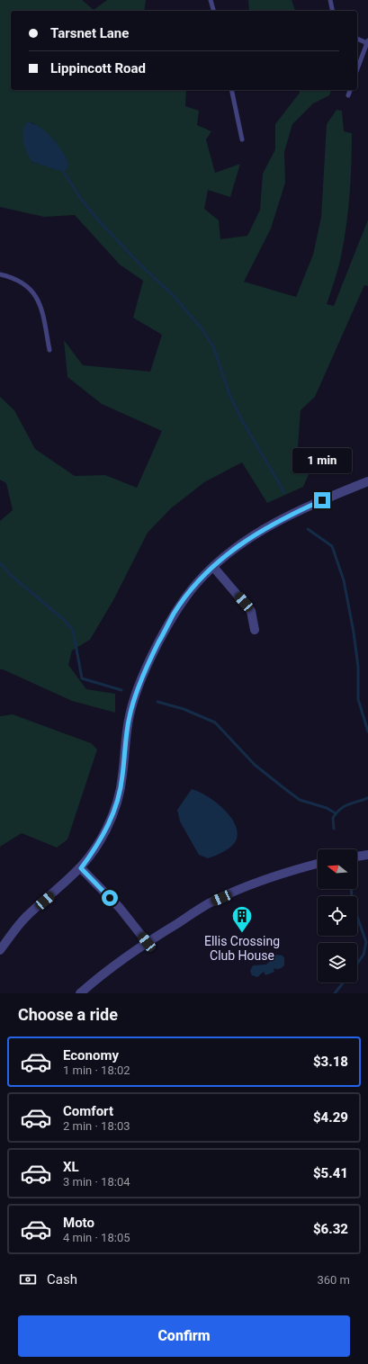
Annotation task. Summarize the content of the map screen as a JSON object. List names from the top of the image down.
{
  "places": {
    "building": ["Ellis Crossing Club House"]
  },
  "north": "left",
  "page": {
    "banner": ["Tarsnet Lane", "Lippincott Road"],
    "bubble": "1 min",
    "heading": "Choose a ride",
    "list": [
      {
        "name": "Economy",
        "note": "1 min · 18:02",
        "value": "$3.18"
      },
      {
        "name": "Comfort",
        "note": "2 min · 18:03",
        "value": "$4.29"
      },
      {
        "name": "XL",
        "note": "3 min · 18:04",
        "value": "$5.41"
      },
      {
        "name": "Moto",
        "note": "4 min · 18:05",
        "value": "$6.32"
      }
    ],
    "pay": ["Cash", "360 m"],
    "buttons": "Confirm"
  }
}
